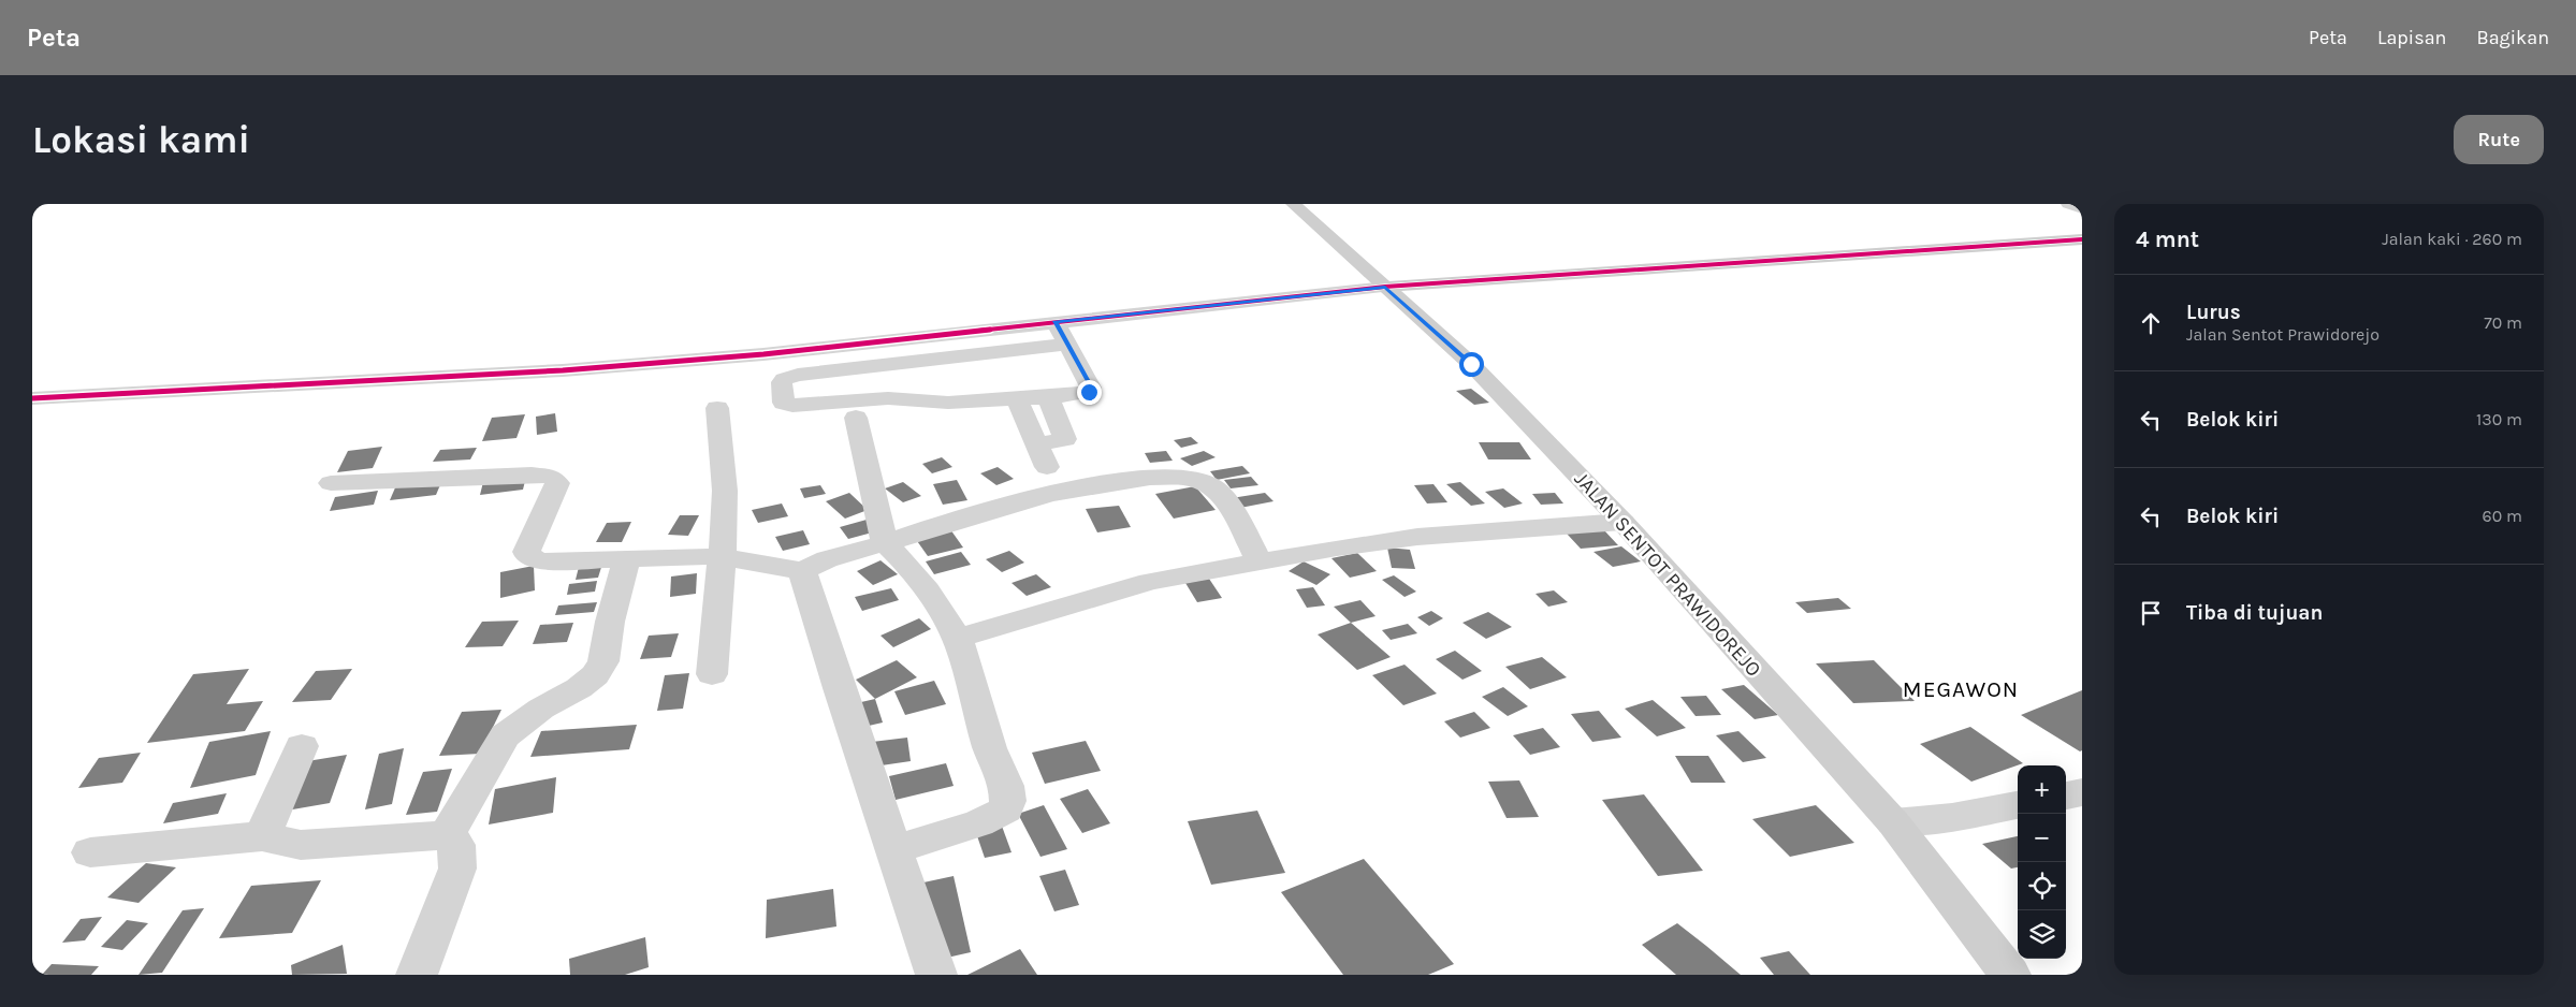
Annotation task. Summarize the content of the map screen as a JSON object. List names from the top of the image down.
{
  "streets": {
    "main road": ["JALAN SENTOT PRAWIDOREJO"]
  },
  "districts": ["MEGAWON"],
  "page": {
    "header": "Peta",
    "nav": ["Peta", "Lapisan", "Bagikan"],
    "buttons": "Rute",
    "title": "Lokasi kami",
    "heading": ["4 mnt", "Jalan kaki · 260 m"],
    "list": [
      ["Lurus", "Jalan Sentot Prawidorejo", "70 m"],
      ["Belok kiri", "130 m"],
      ["Belok kiri", "60 m"],
      "Tiba di tujuan"
    ],
    "map_buttons": ["+", "−"]
  }
}
